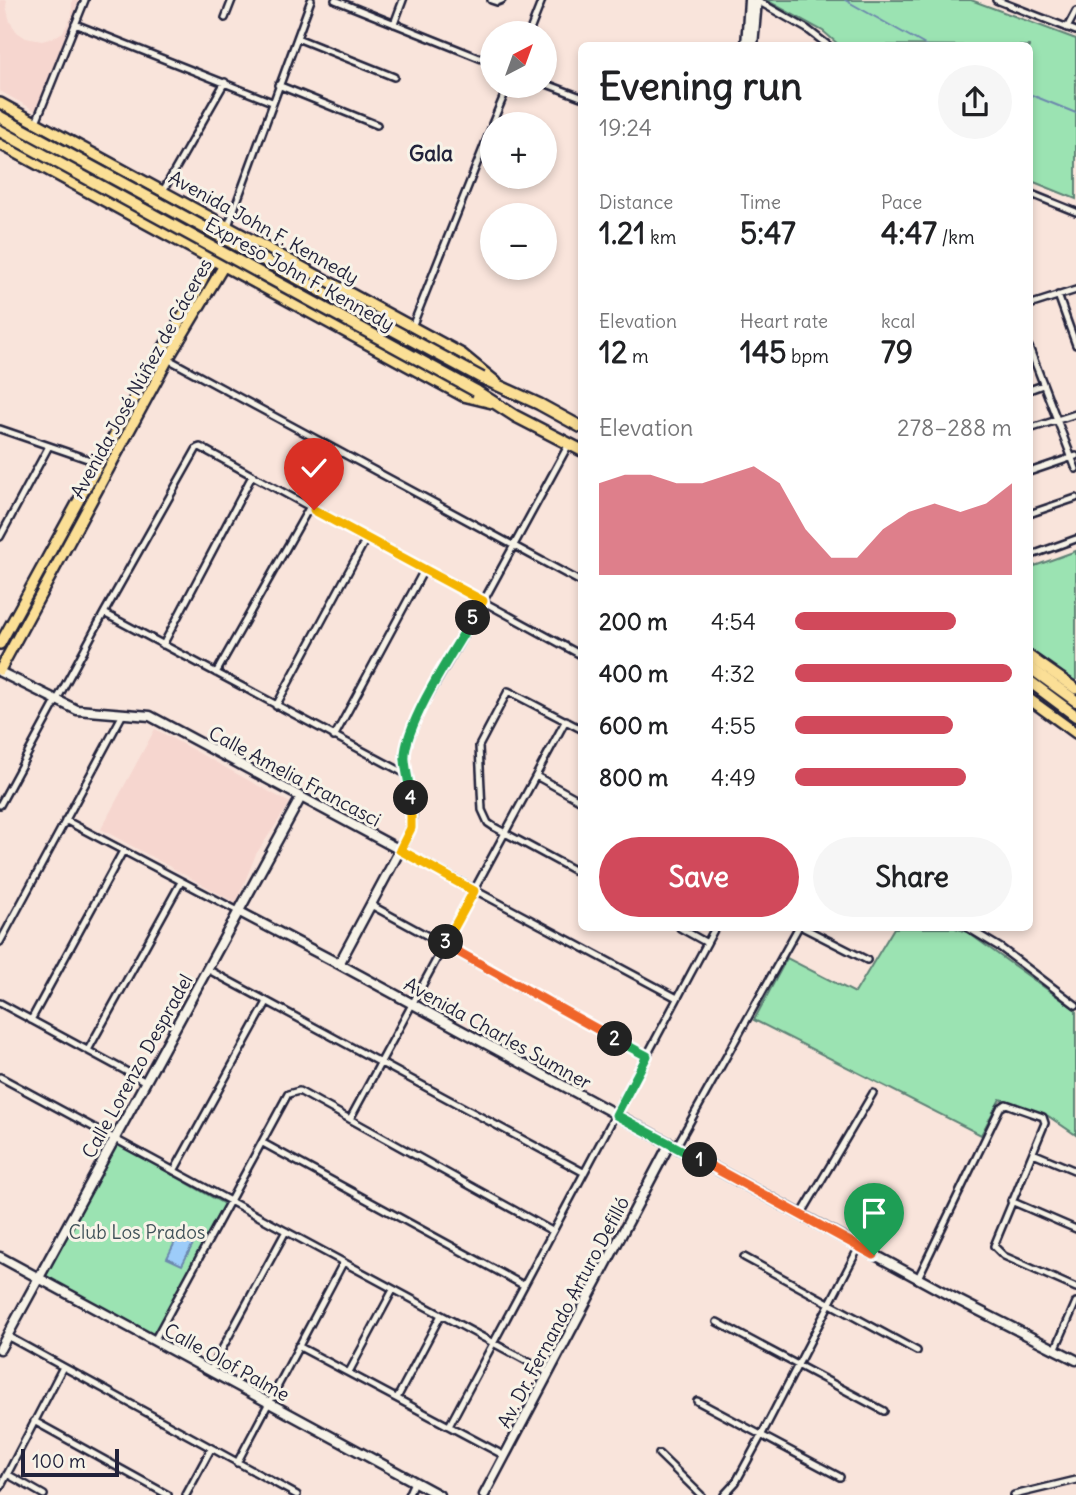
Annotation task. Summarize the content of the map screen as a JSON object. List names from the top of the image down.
{
  "streets": {
    "highway": ["Expreso John F. Kennedy"],
    "main road": ["Avenida John F. Kennedy", "Avenida José Núñez de Cáceres"],
    "street": [
      "Calle Amelia Francasci",
      "Avenida Charles Sumner",
      "Calle Lorenzo Despradel",
      "Av. Dr. Fernando Arturo Defilló",
      "Calle Olof Palme"
    ]
  },
  "crossings": [
    ["Avenida John F. Kennedy", "Expreso John F. Kennedy"],
    ["Avenida John F. Kennedy", "Avenida José Núñez de Cáceres"],
    ["Avenida José Núñez de Cáceres", "Calle Amelia Francasci"],
    ["Calle Amelia Francasci", "Calle Lorenzo Despradel"],
    ["Avenida Charles Sumner", "Calle Lorenzo Despradel"],
    ["Avenida Charles Sumner", "Av. Dr. Fernando Arturo Defilló"],
    ["Calle Lorenzo Despradel", "Calle Olof Palme"]
  ],
  "districts": ["Gala"],
  "parks": ["Club Los Prados"],
  "scale_bar": "100 m",
  "north": "top right",
  "page": {
    "map_buttons": ["+", "−"],
    "heading": ["Evening run", "19:24"],
    "stats": [
      ["Distance", "1.21 km"],
      ["Time", "5:47"],
      ["Pace", "4:47 /km"],
      ["Elevation", "12 m"],
      ["Heart rate", "145 bpm"],
      ["kcal", "79"]
    ],
    "chart": ["Elevation", "278–288 m"],
    "list": [
      {
        "name": "200 m",
        "note": "4:54"
      },
      {
        "name": "400 m",
        "note": "4:32"
      },
      {
        "name": "600 m",
        "note": "4:55"
      },
      {
        "name": "800 m",
        "note": "4:49"
      }
    ],
    "pins": [
      "5",
      "4",
      "3",
      "2",
      "1"
    ],
    "buttons": ["Save", "Share"],
    "scale": "100 m"
  }
}
